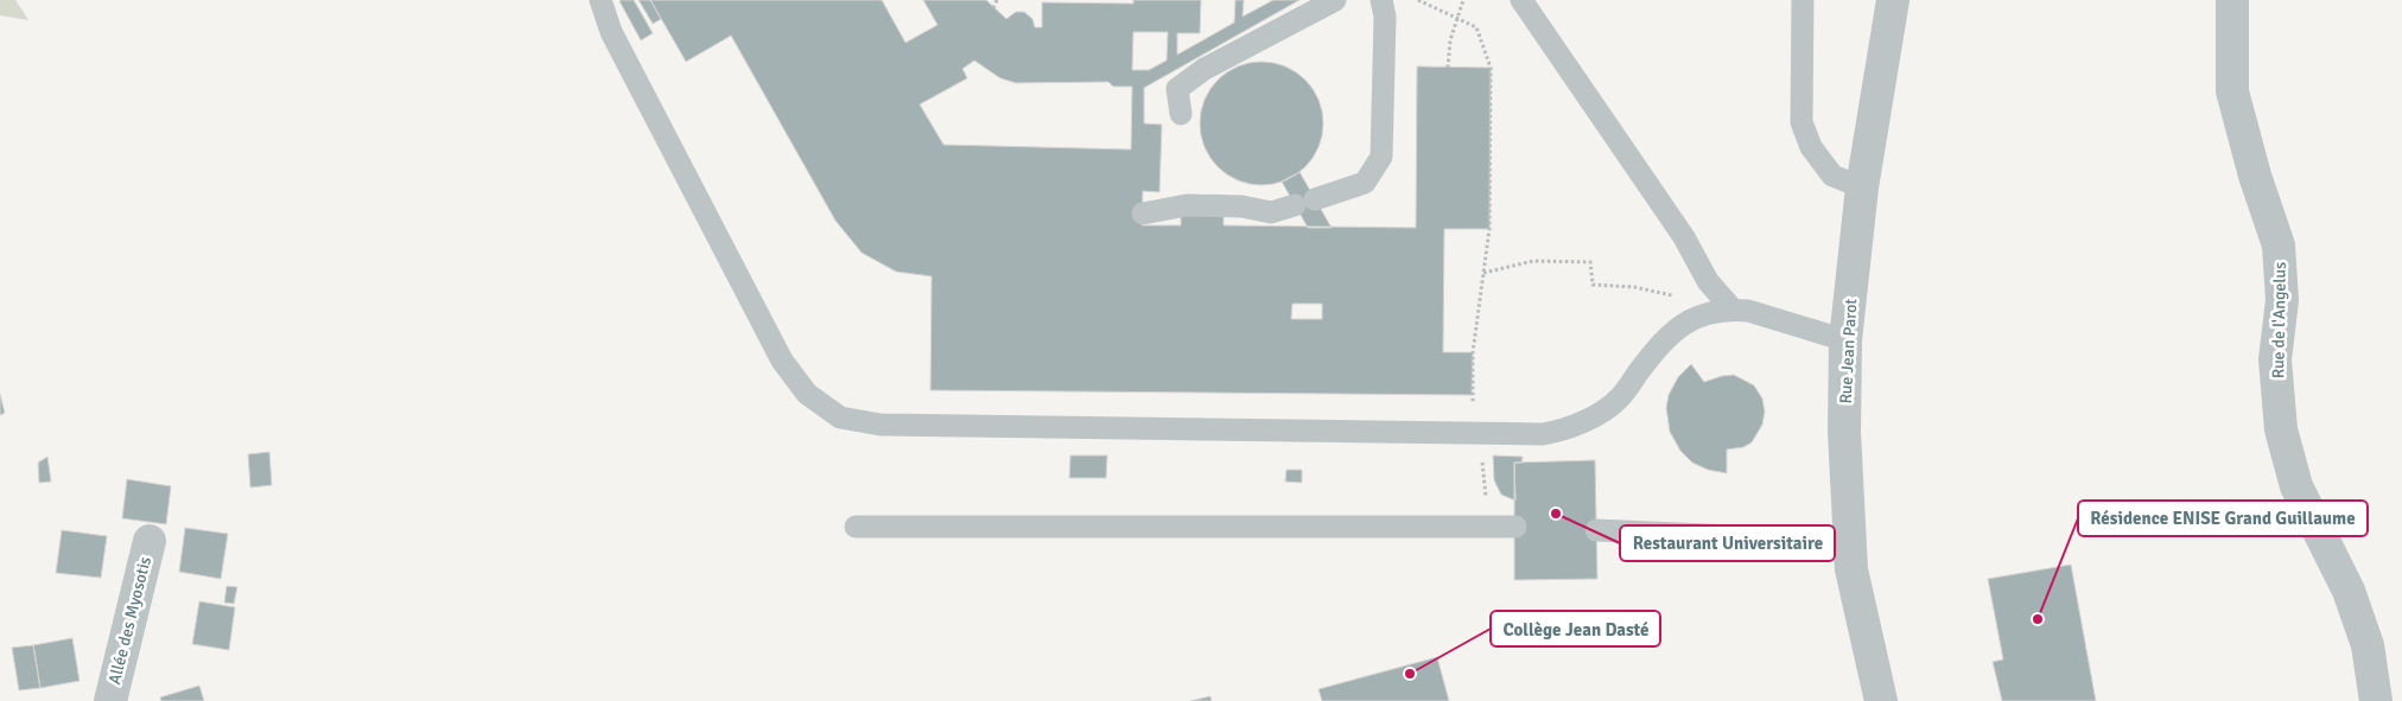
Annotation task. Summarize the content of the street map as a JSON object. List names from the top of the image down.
{
  "streets": {
    "street": ["Rue de l'Angelus", "Rue Jean Parot", "Allée des Myosotis"]
  },
  "places": ["Restaurant Universitaire", "Résidence ENISE Grand Guillaume", "Collège Jean Dasté"]
}
